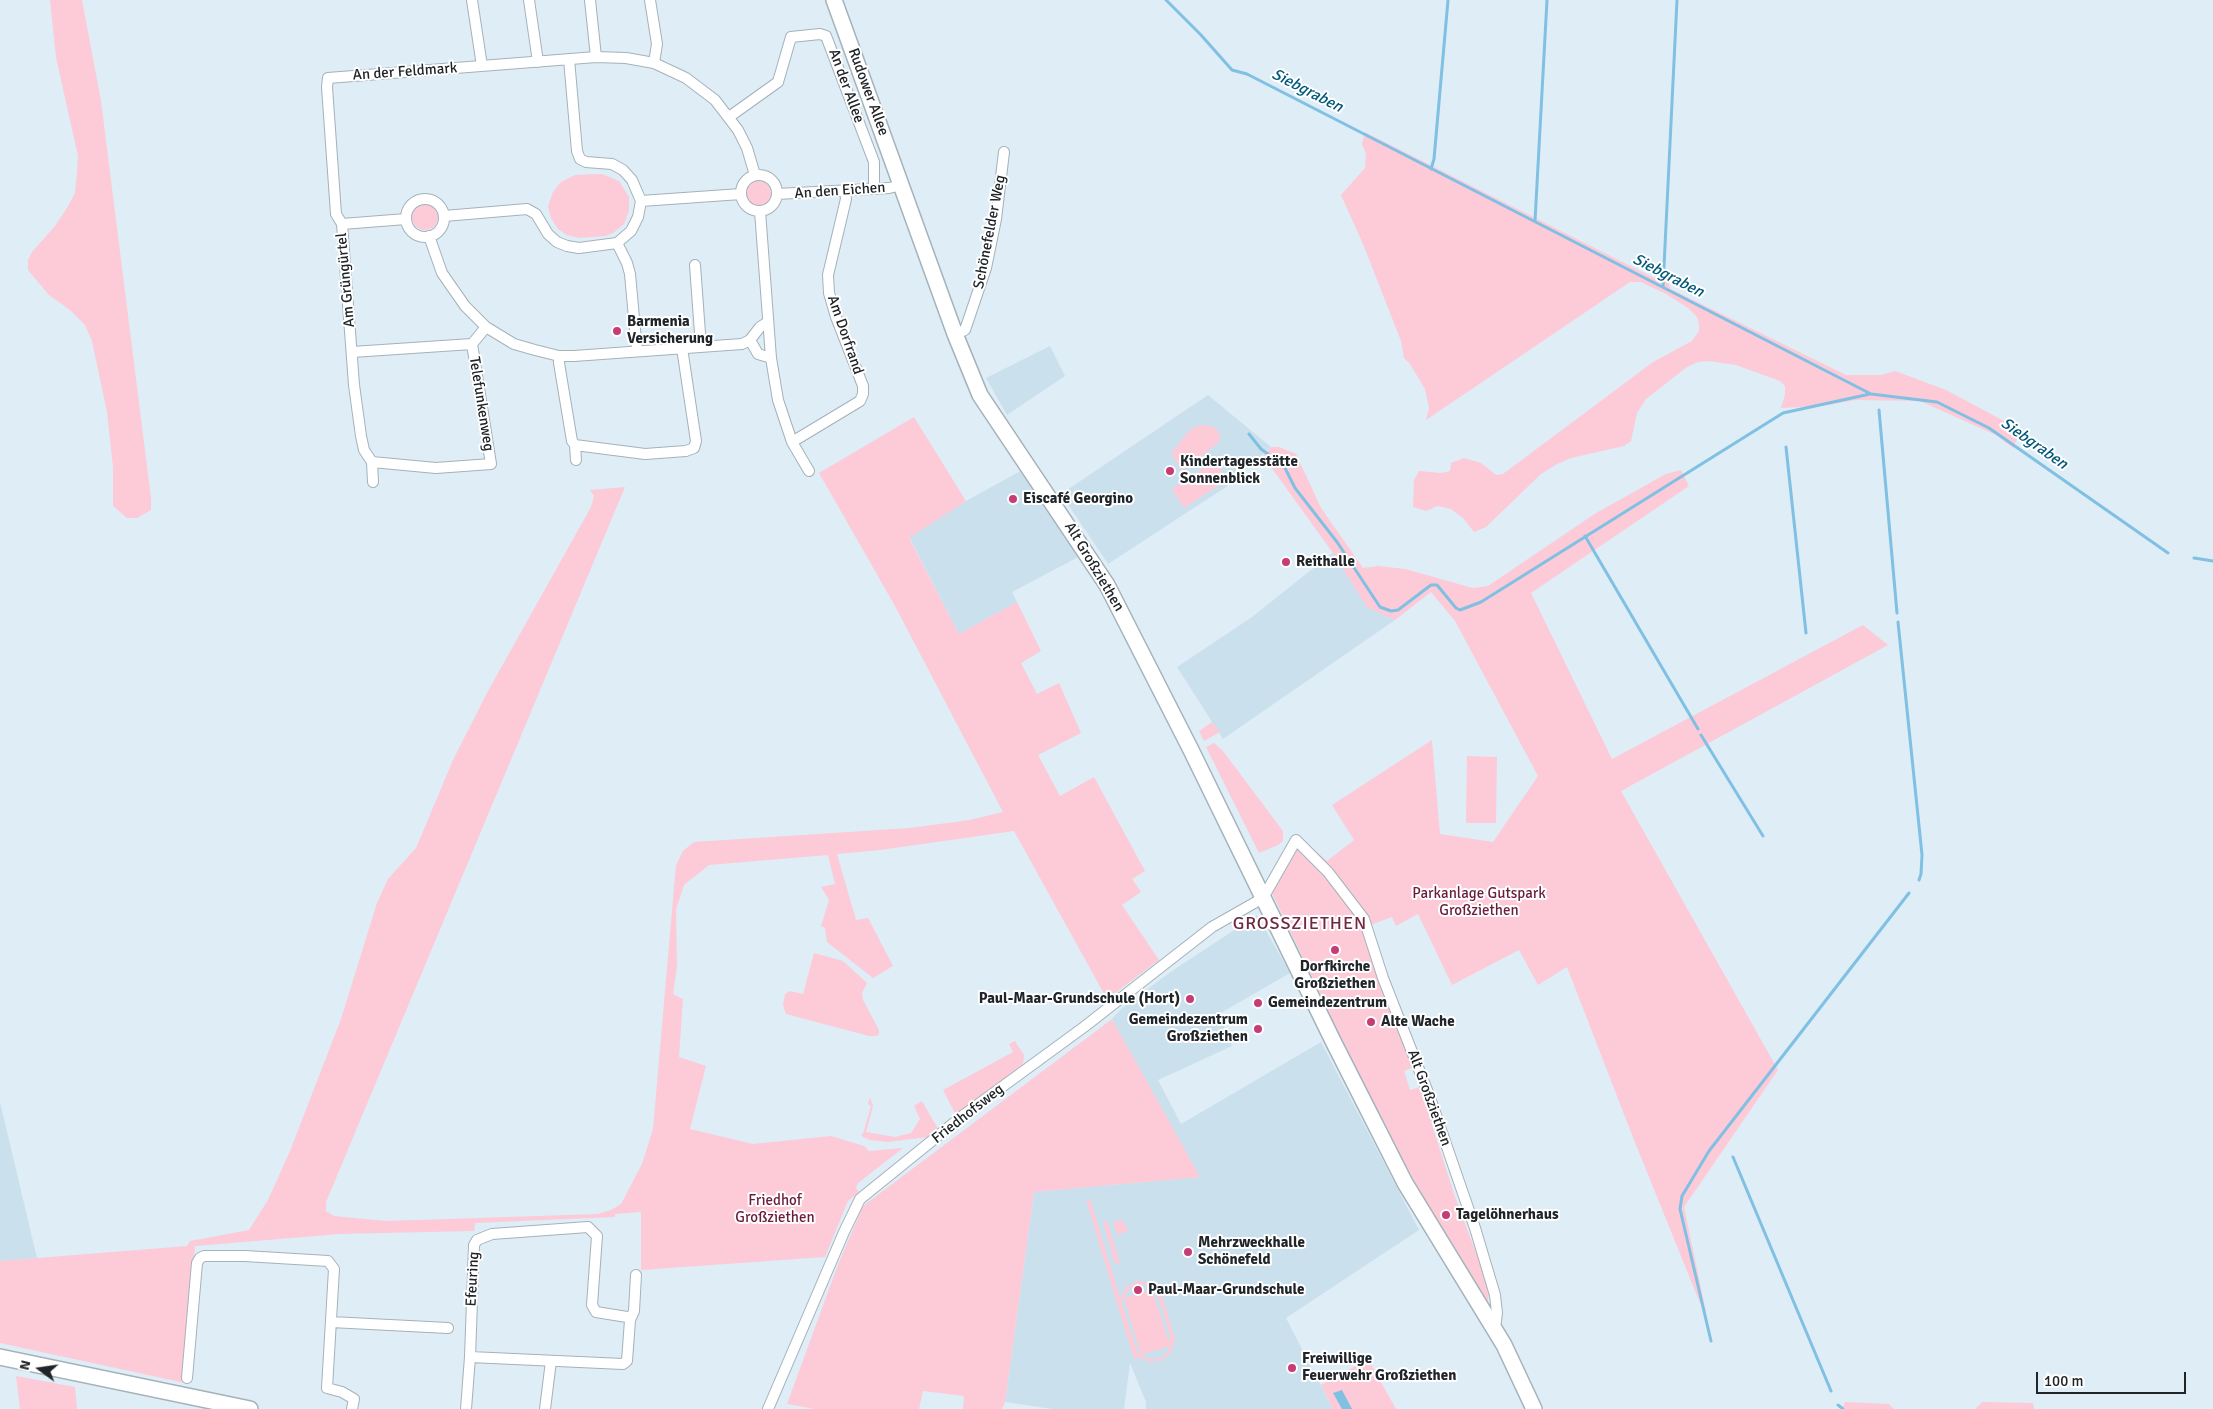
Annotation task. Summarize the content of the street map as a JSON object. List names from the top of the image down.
{
  "streets": {
    "street": [
      "An der Feldmark",
      "An der Allee",
      "Rudower Allee",
      "An den Eichen",
      "Schönefelder Weg",
      "Am Grüngürtel",
      "Am Dorfrand",
      "Telefunkenweg",
      "Alt Großziethen",
      "Friedhofsweg",
      "Efeuring"
    ]
  },
  "crossings": [
    ["An der Feldmark", "An der Allee"],
    ["An der Feldmark", "An den Eichen"],
    ["An der Feldmark", "Am Grüngürtel"],
    ["An der Allee", "An den Eichen"],
    ["Rudower Allee", "An den Eichen"],
    ["Rudower Allee", "Alt Großziethen"],
    ["An den Eichen", "Am Dorfrand"],
    ["An den Eichen", "Alt Großziethen"],
    ["Schönefelder Weg", "Alt Großziethen"],
    ["Am Grüngürtel", "Telefunkenweg"],
    ["Alt Großziethen", "Friedhofsweg"]
  ],
  "districts": ["GROSSZIETHEN"],
  "water": ["Siebgraben"],
  "parks": ["Parkanlage Gutspark Großziethen", "Friedhof Großziethen"],
  "places": [
    "Barmenia Versicherung",
    "Kindertagesstätte Sonnenblick",
    "Eiscafé Georgino",
    "Reithalle",
    "Dorfkirche Großziethen",
    "Paul-Maar-Grundschule (Hort)",
    "Gemeindezentrum",
    "Alte Wache",
    "Gemeindezentrum Großziethen",
    "Tagelöhnerhaus",
    "Mehrzweckhalle Schönefeld",
    "Paul-Maar-Grundschule",
    "Freiwillige Feuerwehr Großziethen"
  ],
  "scale_bar": "100 m",
  "north": "left"
}
